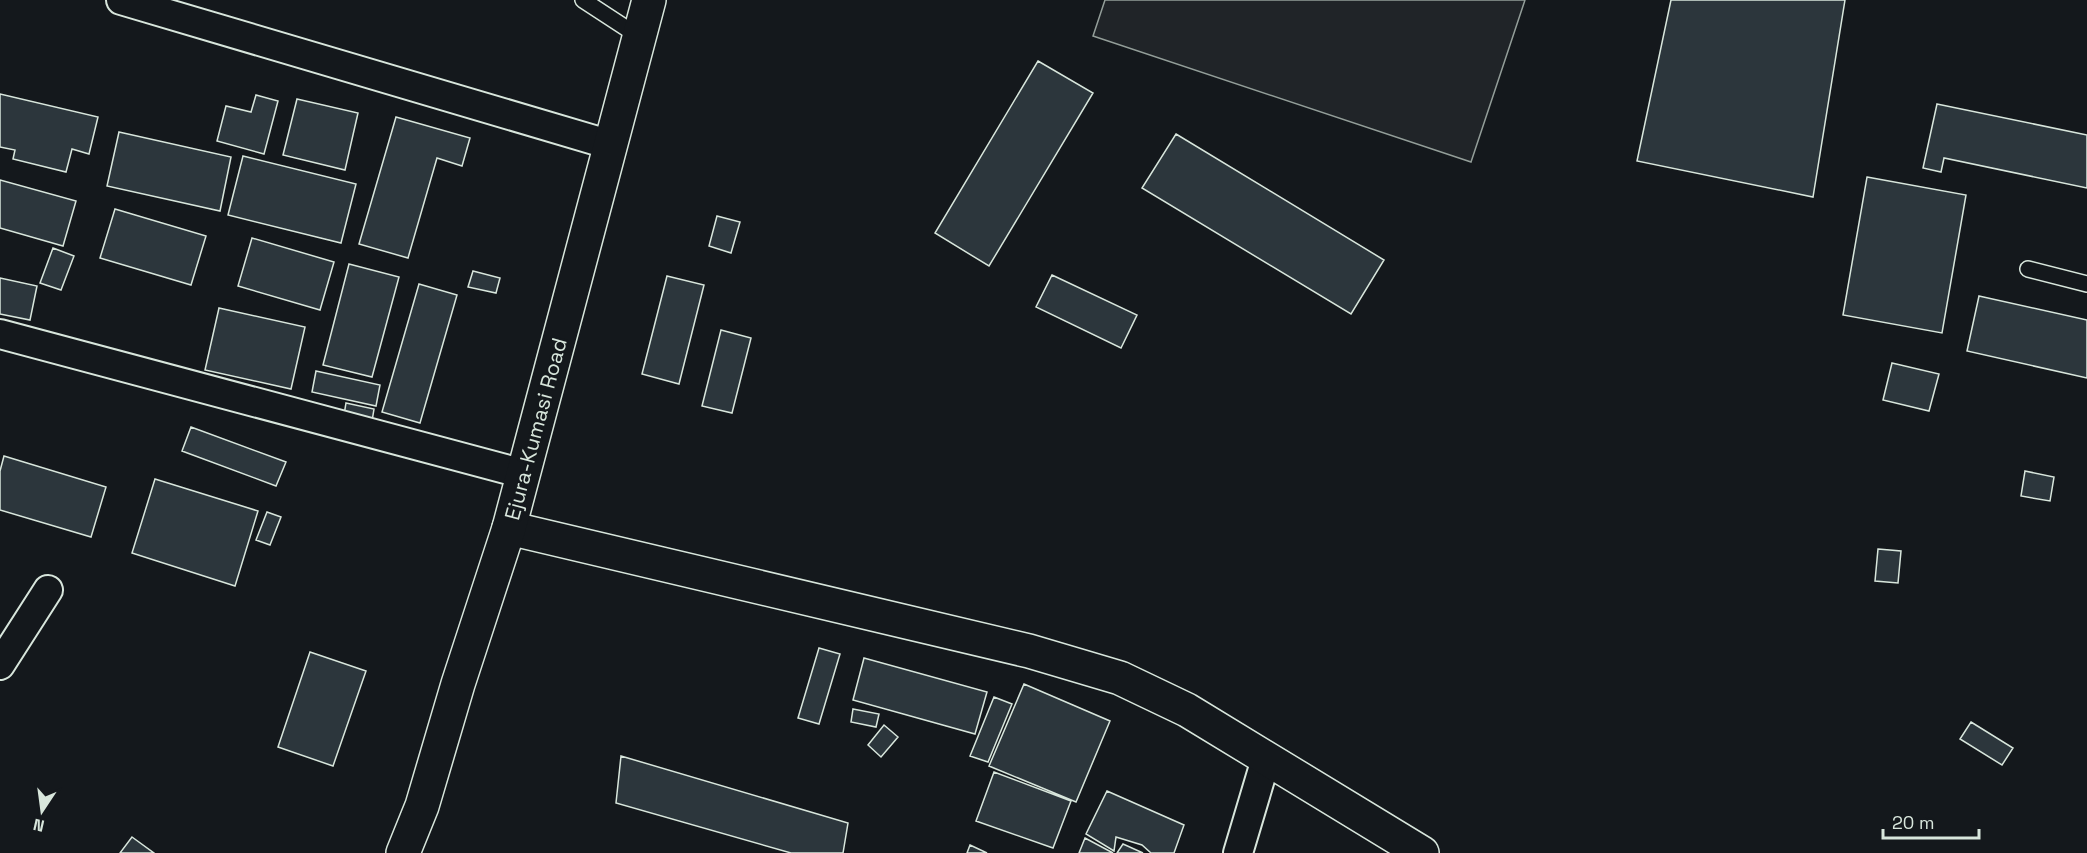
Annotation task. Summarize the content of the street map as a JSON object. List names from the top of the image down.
{
  "streets": {
    "street": ["Ejura-Kumasi Road"]
  },
  "scale_bar": "20 m",
  "north": "bottom"
}
